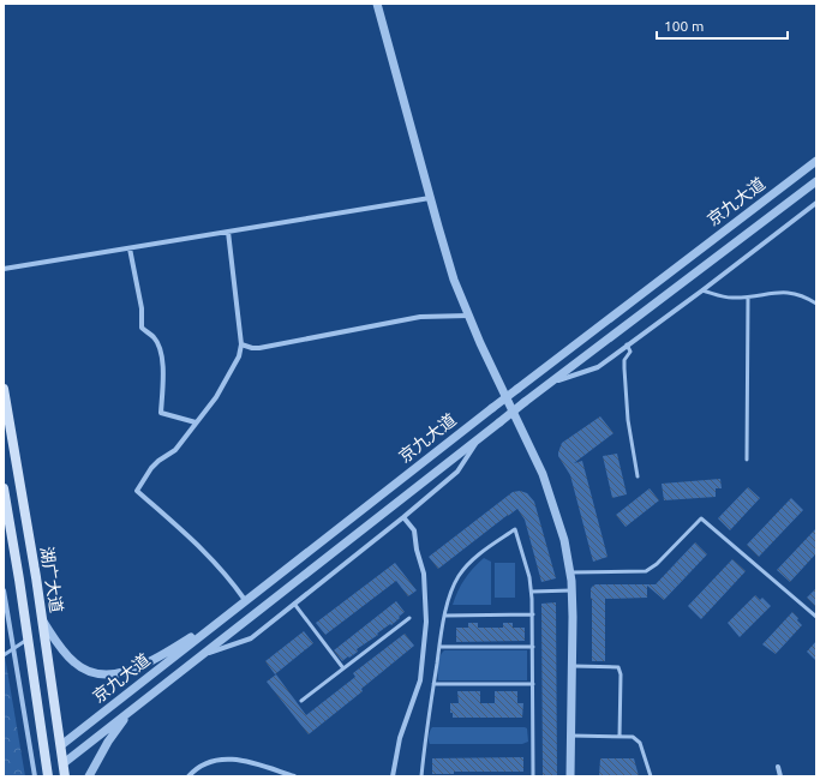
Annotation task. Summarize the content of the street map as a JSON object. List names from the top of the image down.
{
  "streets": {
    "main road": ["湖广大道"],
    "street": ["京九大道"]
  },
  "crossings": [
    ["京九大道", "湖广大道"]
  ],
  "scale_bar": "100 m"
}
